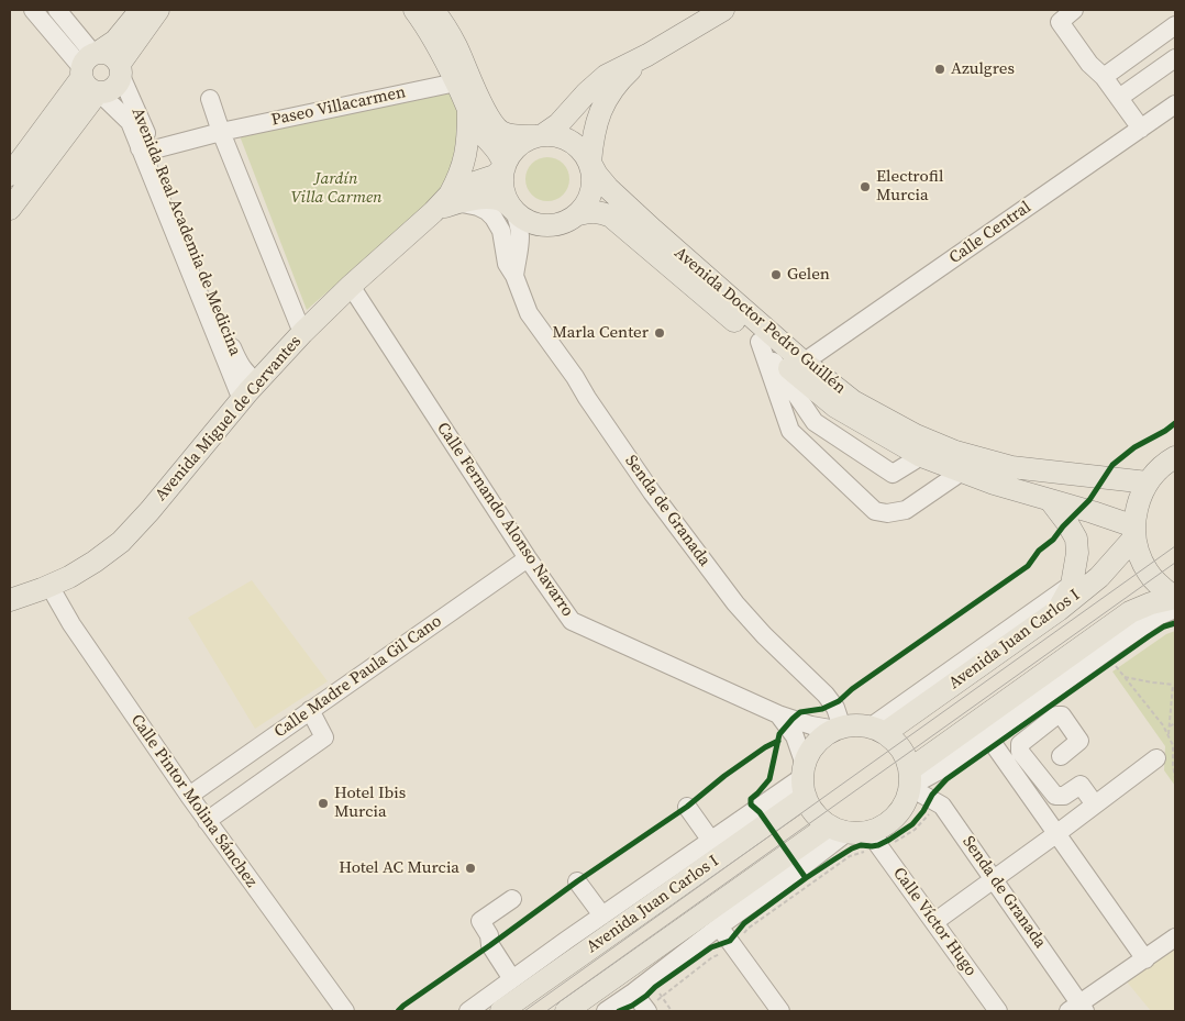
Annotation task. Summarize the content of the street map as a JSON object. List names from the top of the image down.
{
  "streets": {
    "main road": ["Avenida Doctor Pedro Guillén", "Avenida Miguel de Cervantes", "Avenida Juan Carlos I"],
    "street": [
      "Paseo Villacarmen",
      "Avenida Real Academia de Medicina",
      "Calle Central",
      "Senda de Granada",
      "Calle Fernando Alonso Navarro",
      "Calle Madre Paula Gil Cano",
      "Calle Pintor Molina Sánchez",
      "Calle Víctor Hugo"
    ]
  },
  "crossings": [
    ["Paseo Villacarmen", "Avenida Real Academia de Medicina"],
    ["Avenida Real Academia de Medicina", "Avenida Miguel de Cervantes"],
    ["Calle Central", "Avenida Doctor Pedro Guillén"],
    ["Avenida Doctor Pedro Guillén", "Avenida Miguel de Cervantes"],
    ["Avenida Doctor Pedro Guillén", "Avenida Juan Carlos I"],
    ["Avenida Miguel de Cervantes", "Senda de Granada"],
    ["Avenida Miguel de Cervantes", "Calle Fernando Alonso Navarro"],
    ["Avenida Miguel de Cervantes", "Calle Pintor Molina Sánchez"],
    ["Senda de Granada", "Calle Fernando Alonso Navarro"],
    ["Senda de Granada", "Avenida Juan Carlos I"],
    ["Senda de Granada", "Calle Víctor Hugo"],
    ["Calle Fernando Alonso Navarro", "Avenida Juan Carlos I"],
    ["Calle Fernando Alonso Navarro", "Calle Madre Paula Gil Cano"],
    ["Calle Fernando Alonso Navarro", "Calle Víctor Hugo"],
    ["Avenida Juan Carlos I", "Calle Víctor Hugo"],
    ["Calle Madre Paula Gil Cano", "Calle Pintor Molina Sánchez"]
  ],
  "parks": ["Jardín Villa Carmen"],
  "places": [
    "Azulgres",
    "Electrofil Murcia",
    "Gelen",
    "Marla Center",
    "Hotel Ibis Murcia",
    "Hotel AC Murcia"
  ]
}
